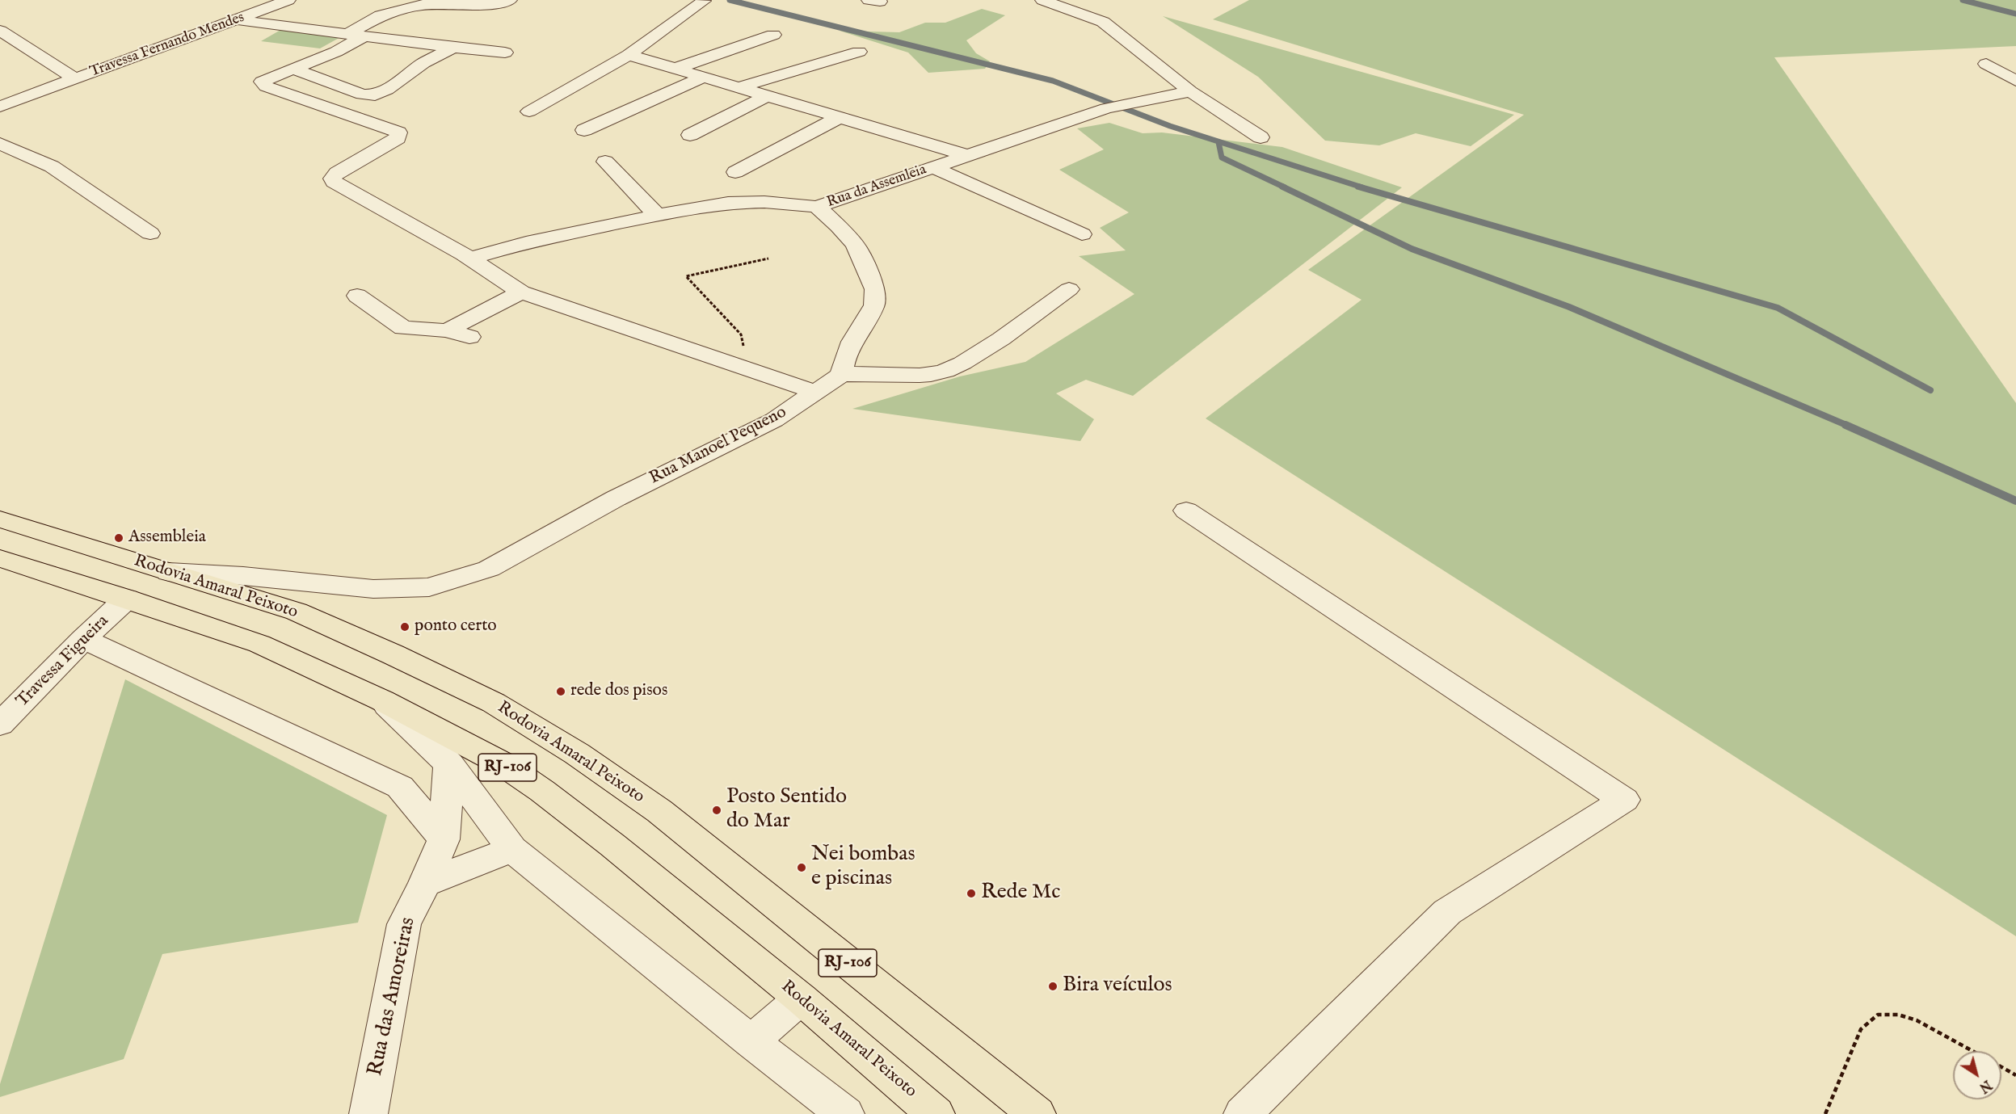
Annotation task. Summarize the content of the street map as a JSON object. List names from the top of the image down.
{
  "streets": {
    "highway": ["Rodovia Amaral Peixoto", "RJ-106"],
    "street": [
      "Travessa Fernando Mendes",
      "Rua da Assemleia",
      "Rua Manoel Pequeno",
      "Travessa Figueira",
      "Rua das Amoreiras"
    ]
  },
  "crossings": [
    ["Rua da Assemleia", "Rua Manoel Pequeno"],
    ["Rua Manoel Pequeno", "Rodovia Amaral Peixoto"],
    ["Rodovia Amaral Peixoto", "Travessa Figueira"]
  ],
  "places": [
    "Assembleia",
    "ponto certo",
    "rede dos pisos",
    "Posto Sentido do Mar",
    "Nei bombas e piscinas",
    "Rede Mc",
    "Bira veículos"
  ],
  "north": "bottom right"
}
